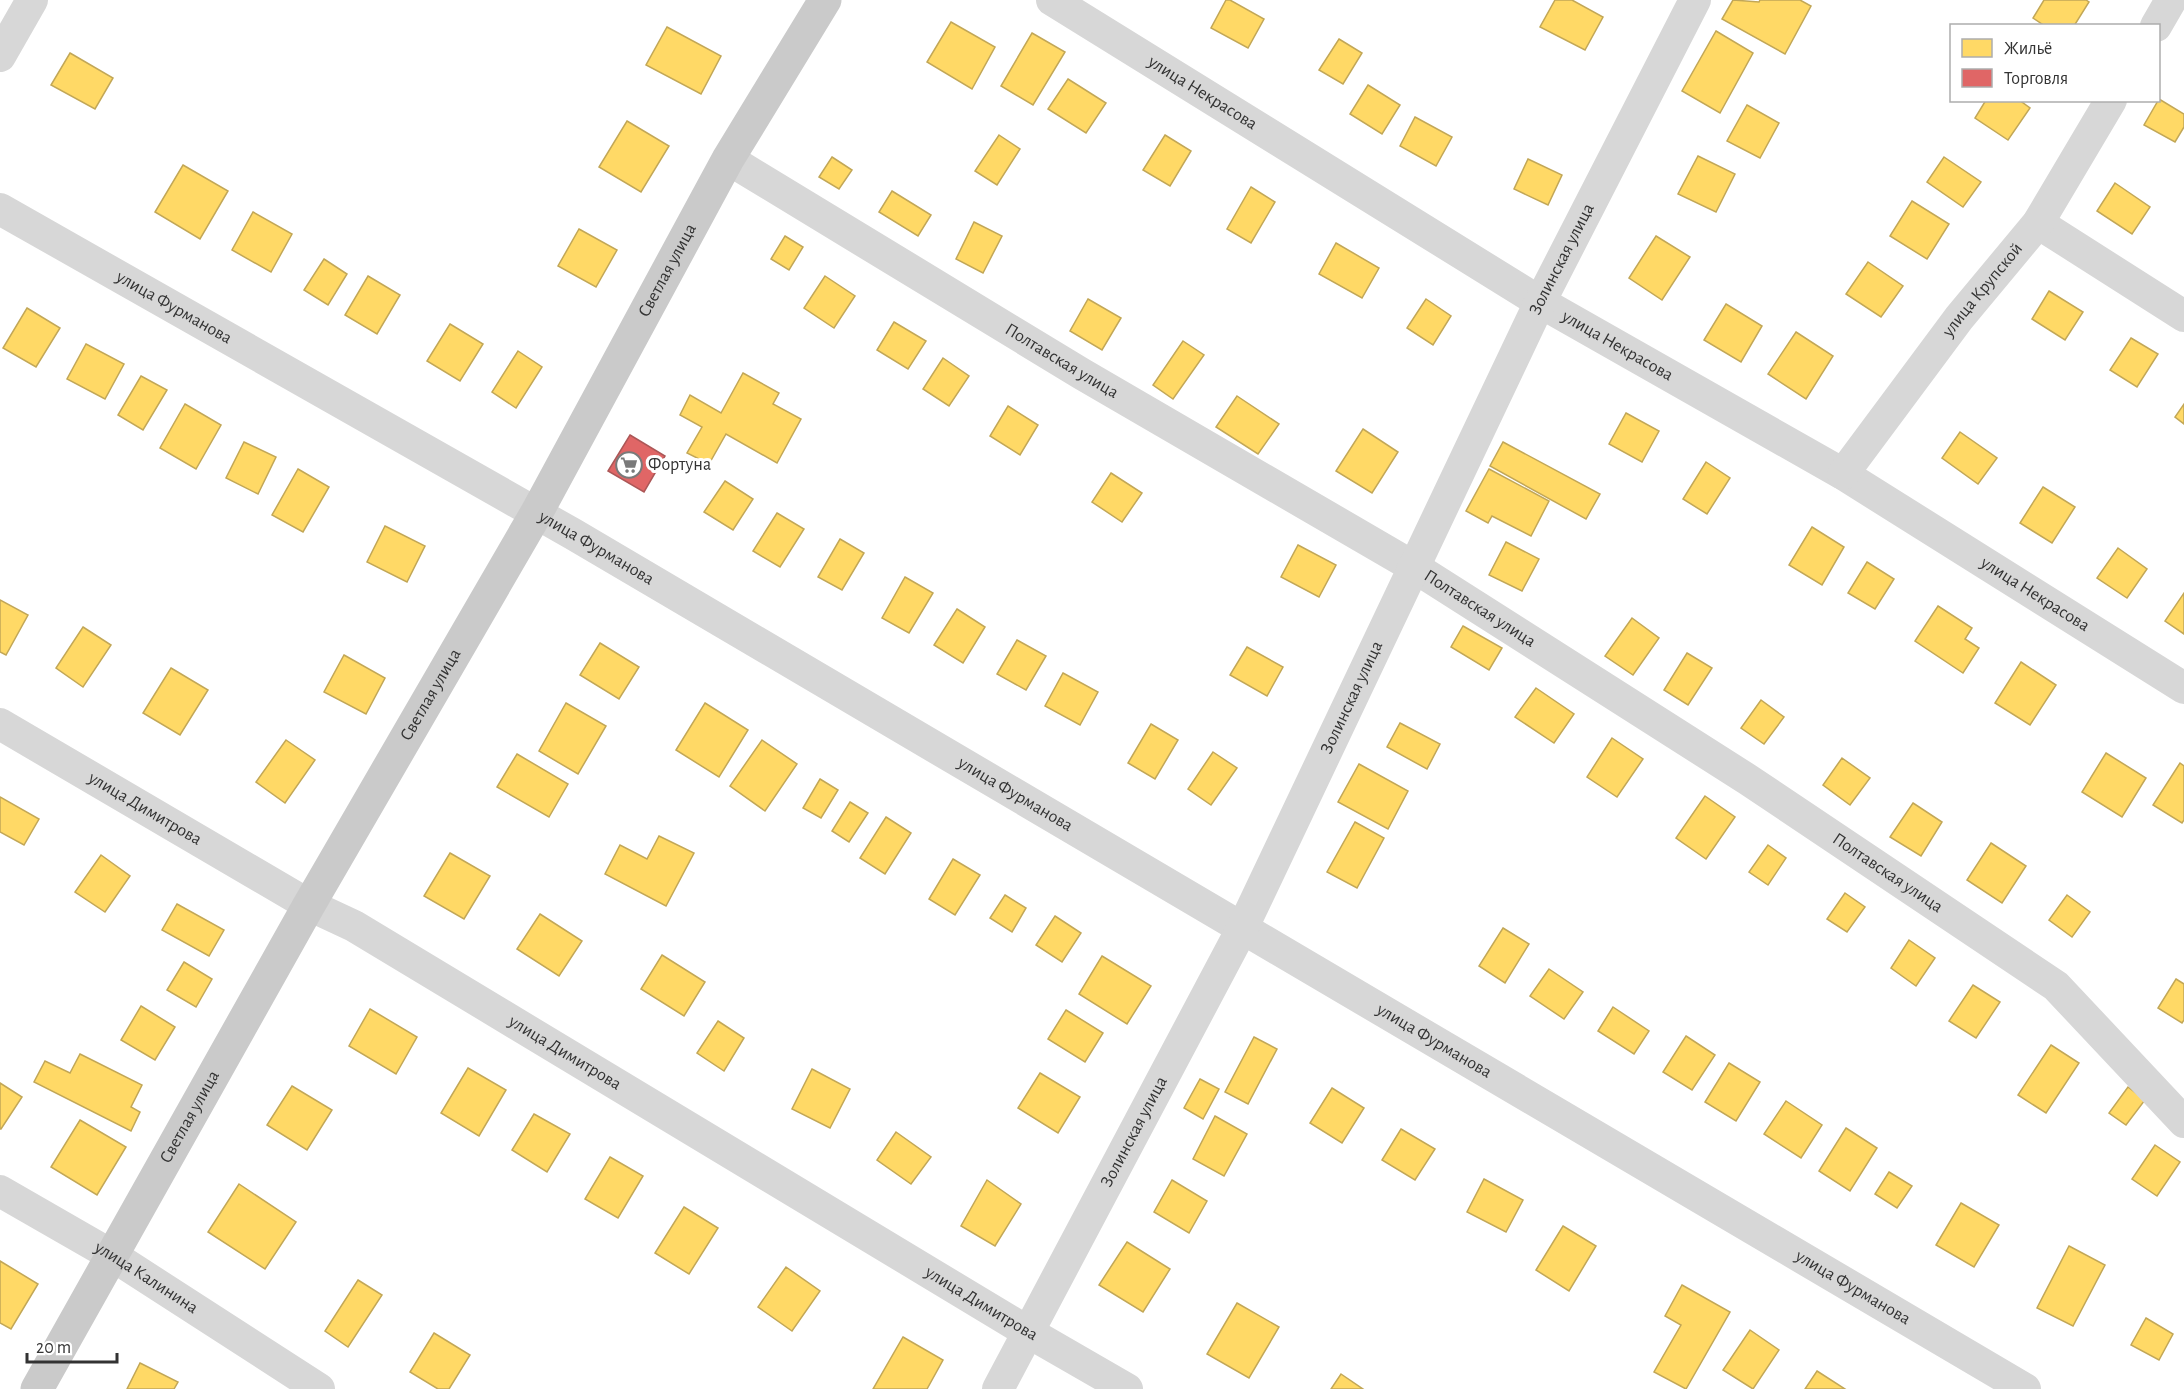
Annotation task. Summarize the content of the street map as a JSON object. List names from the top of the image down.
{
  "streets": {
    "main road": ["Светлая улица"],
    "street": [
      "улица Некрасова",
      "Золинская улица",
      "улица Крупской",
      "улица Фурманова",
      "Полтавская улица",
      "улица Димитрова",
      "улица Калинина"
    ]
  },
  "crossings": [
    ["улица Некрасова", "Золинская улица"],
    ["улица Некрасова", "улица Крупской"],
    ["Золинская улица", "улица Фурманова"],
    ["Золинская улица", "Полтавская улица"],
    ["Золинская улица", "улица Димитрова"],
    ["Светлая улица", "улица Фурманова"],
    ["Светлая улица", "Полтавская улица"],
    ["Светлая улица", "улица Димитрова"],
    ["Светлая улица", "улица Калинина"]
  ],
  "places": {
    "supermarket": ["Фортуна"]
  },
  "legend": ["Жильё", "Торговля"],
  "scale_bar": "20 m"
}
